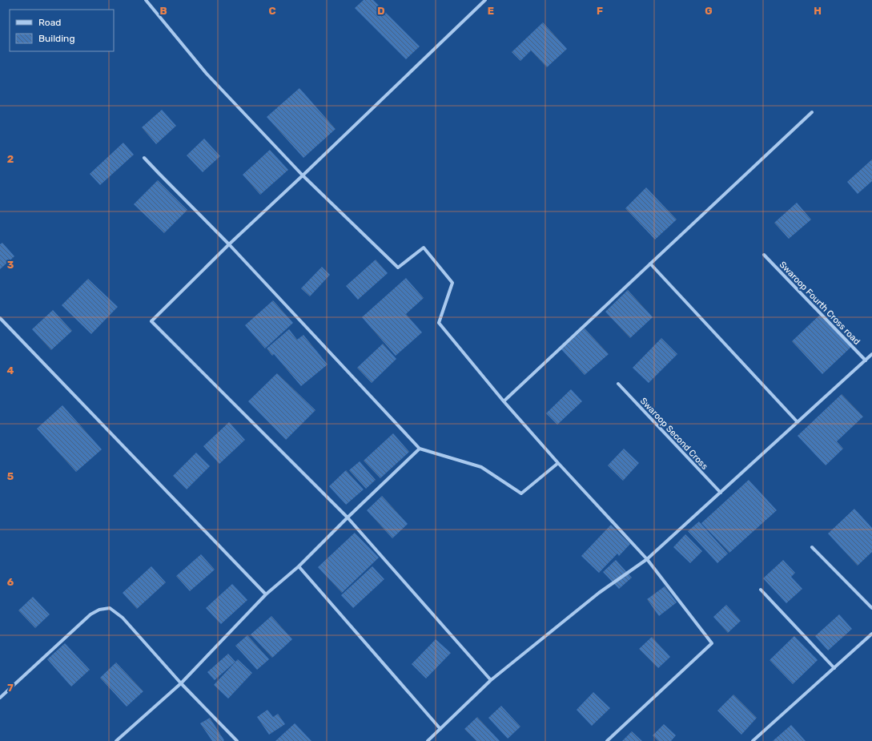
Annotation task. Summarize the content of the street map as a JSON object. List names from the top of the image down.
{
  "streets": {
    "street": ["Swaroop Fourth Cross road", "Swaroop Second Cross"]
  },
  "legend": ["Road", "Building"],
  "grid": {
    "columns": [
      "B",
      "C",
      "D",
      "E",
      "F",
      "G",
      "H"
    ],
    "rows": [
      "2",
      "3",
      "4",
      "5",
      "6",
      "7"
    ]
  }
}
